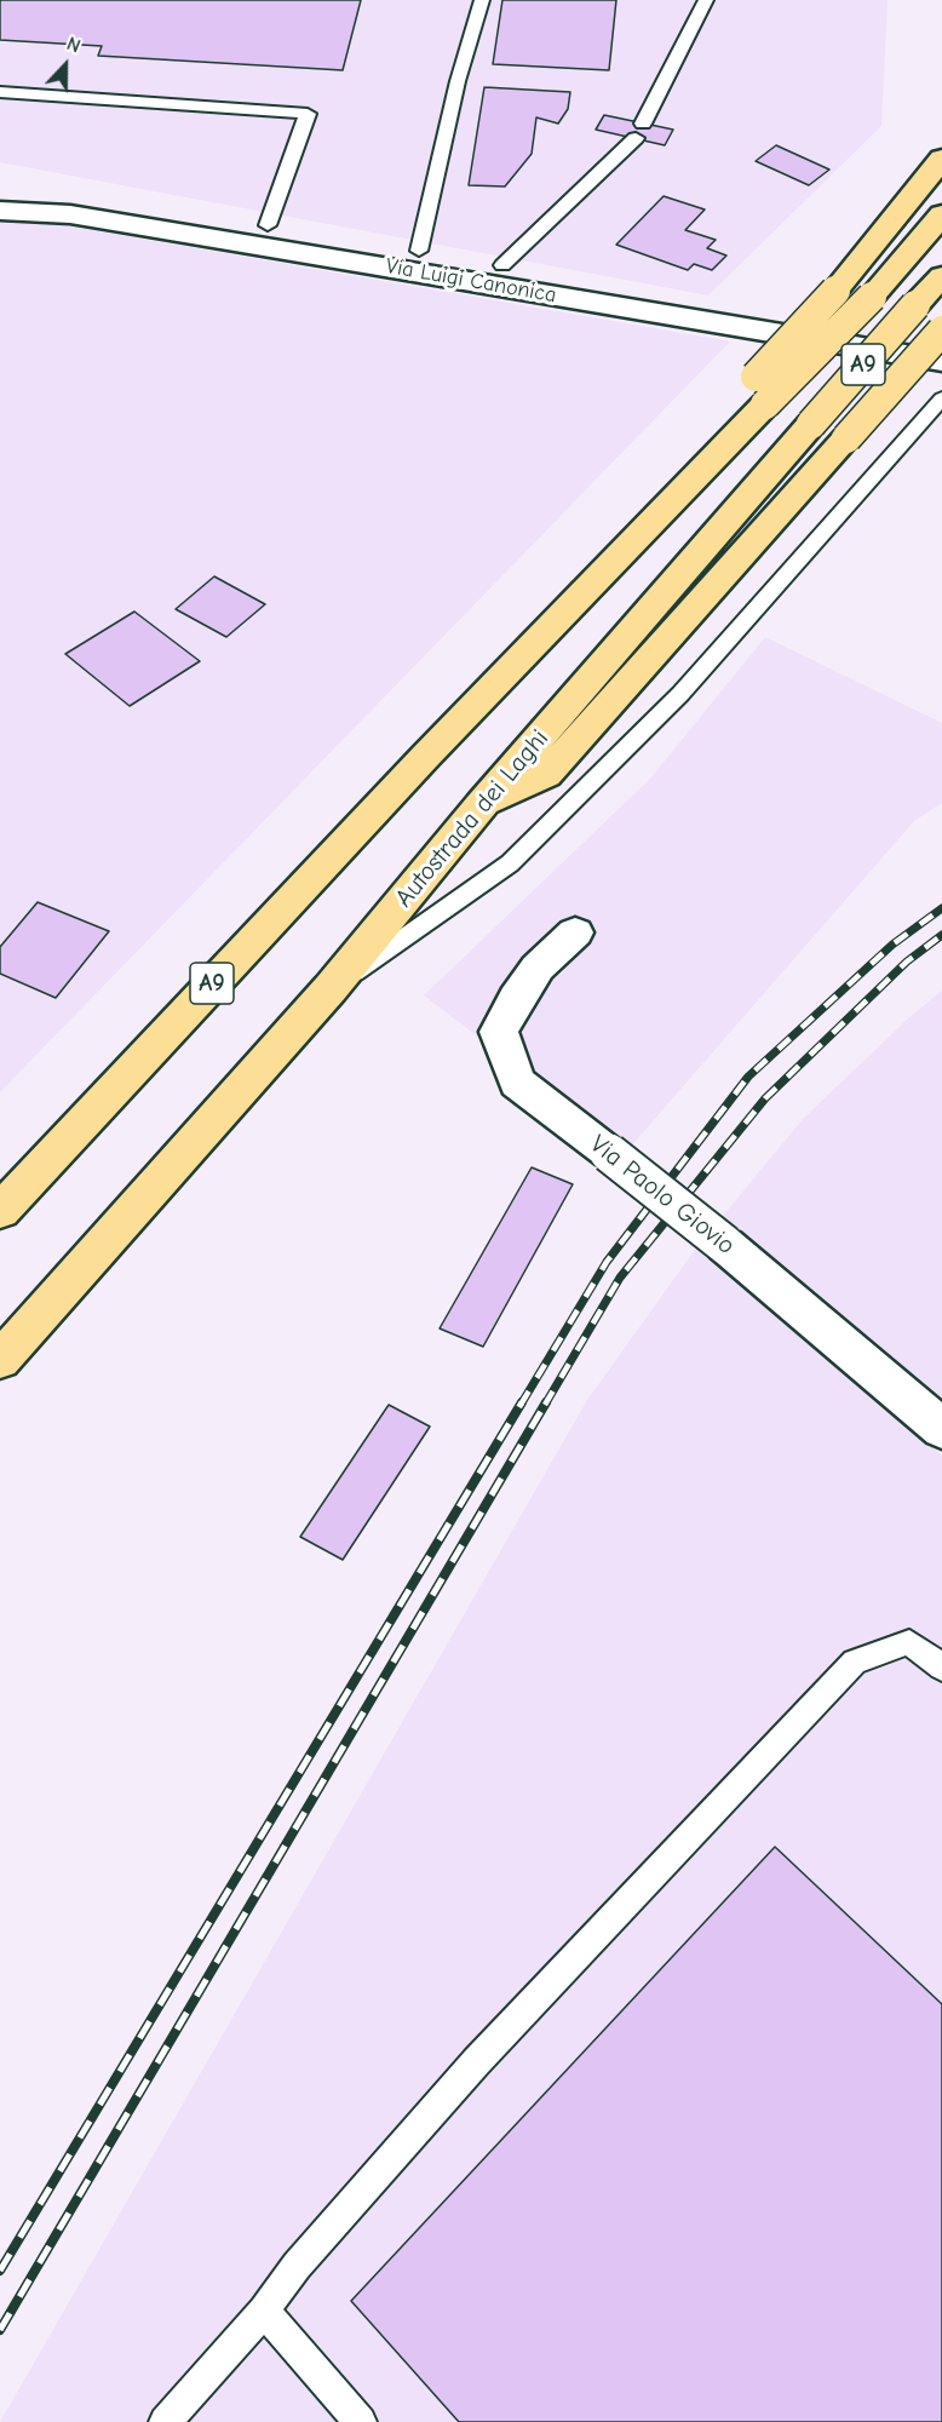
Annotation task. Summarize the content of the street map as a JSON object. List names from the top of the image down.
{
  "streets": {
    "highway": ["A9", "Autostrada dei Laghi"],
    "street": ["Via Luigi Canonica", "Via Paolo Giovio"]
  },
  "north": "top"
}
